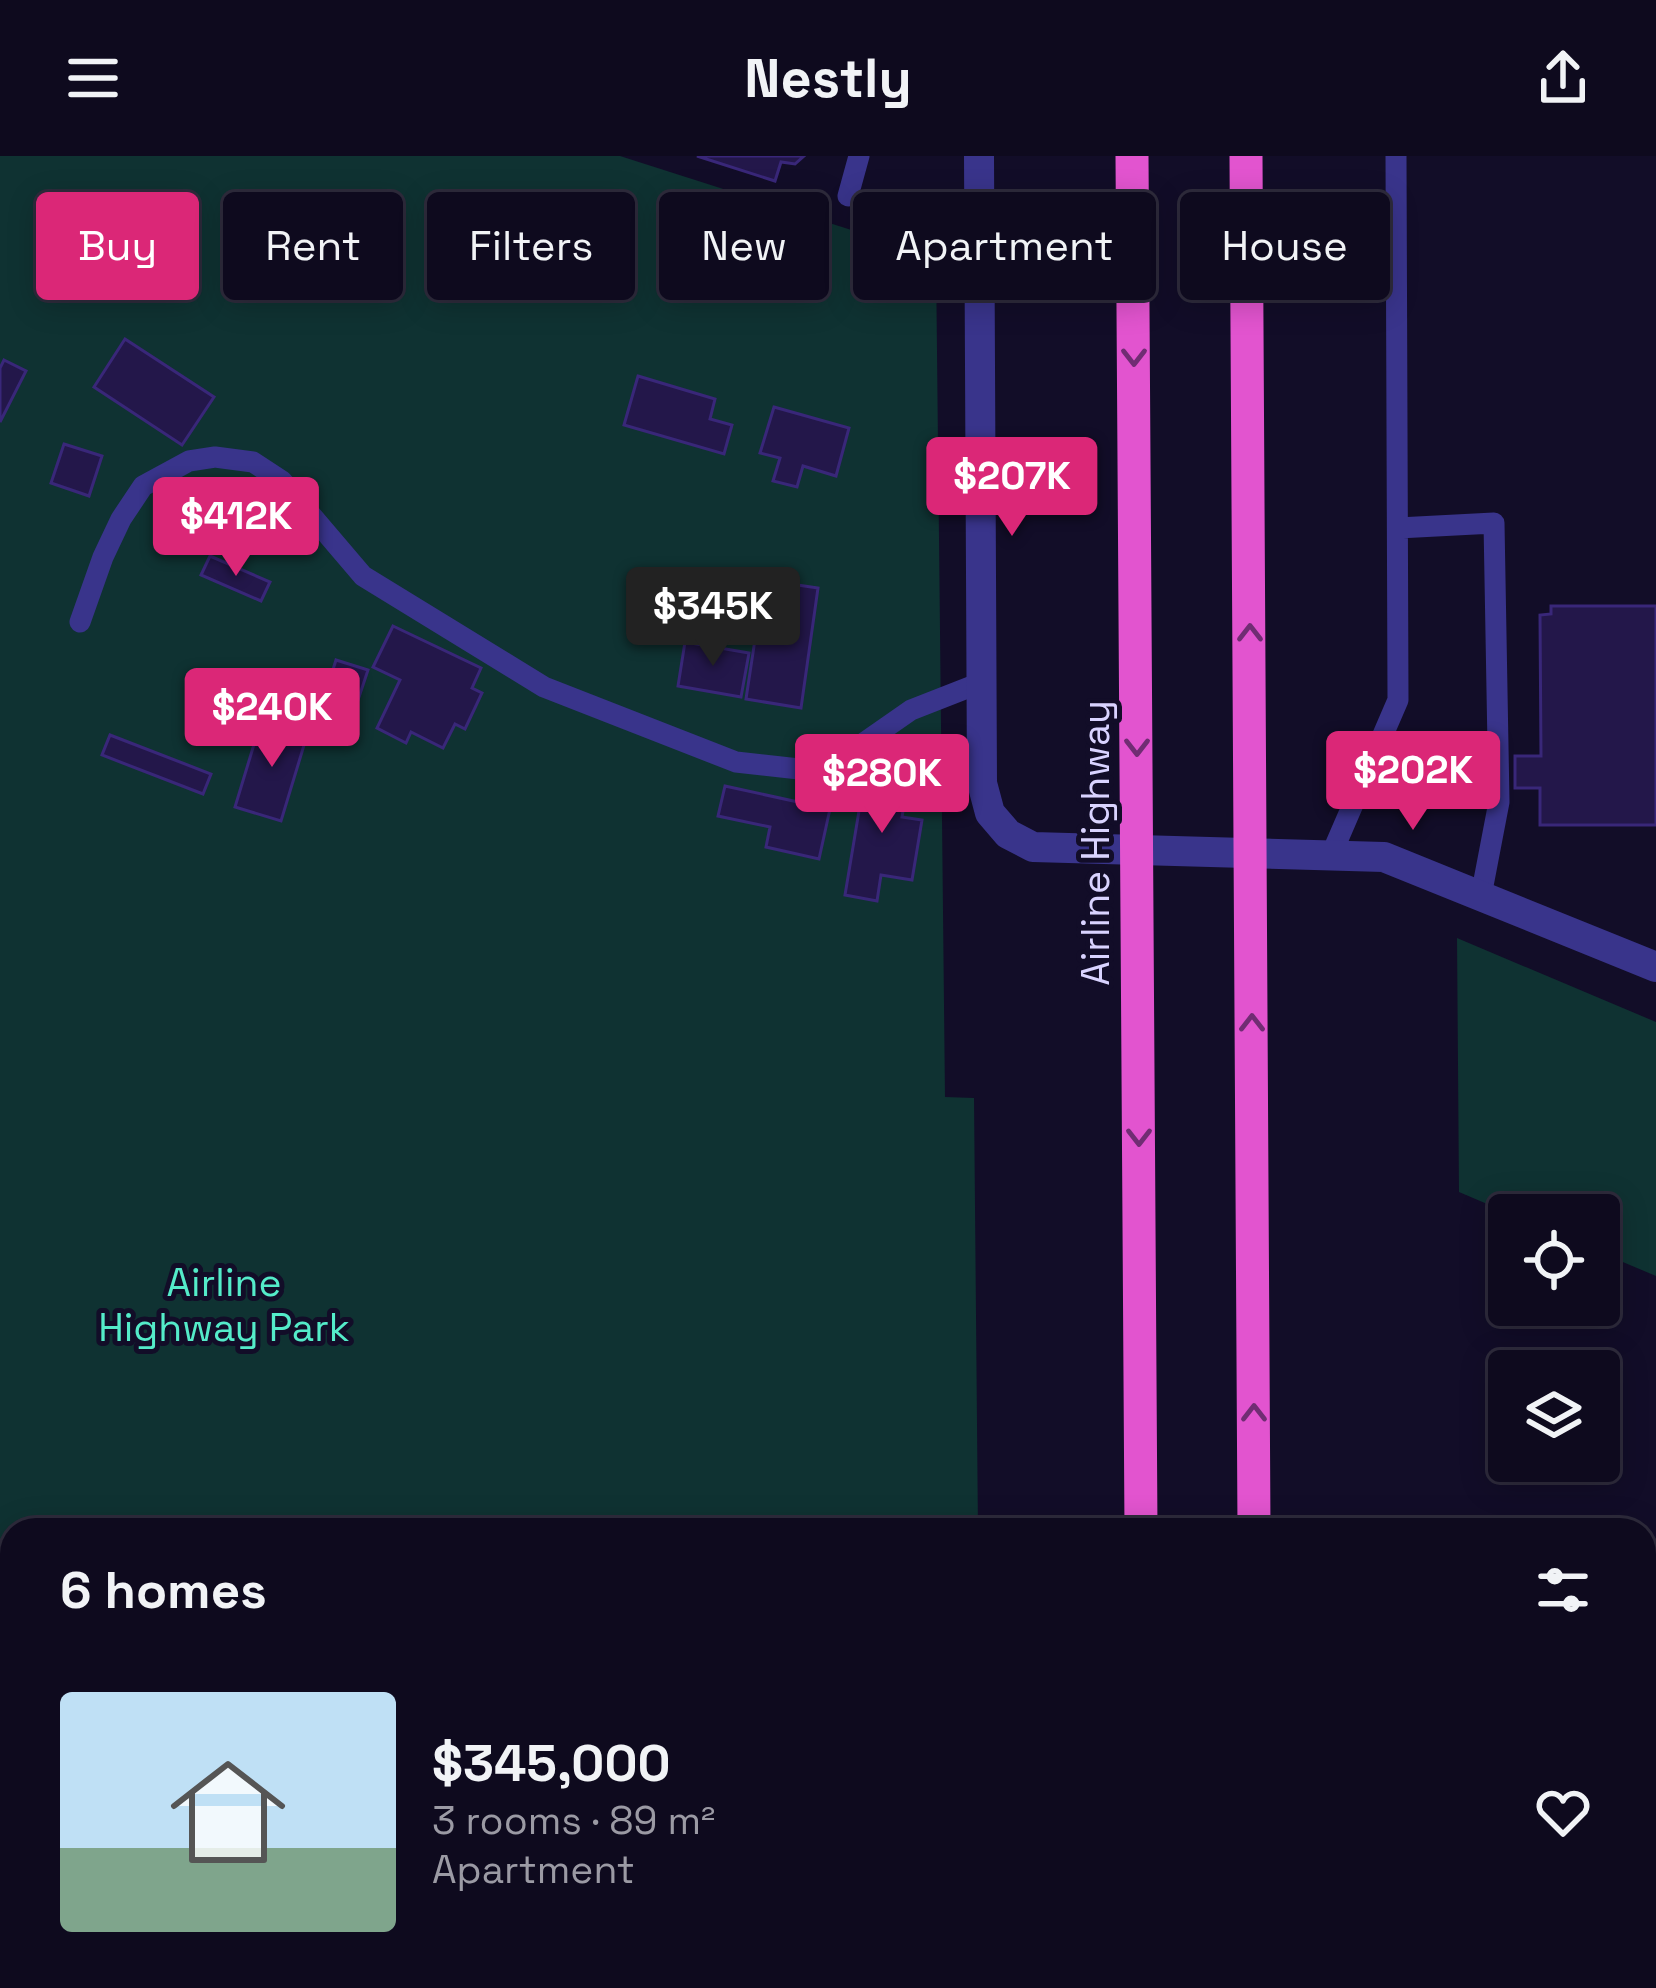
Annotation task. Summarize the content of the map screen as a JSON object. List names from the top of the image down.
{
  "streets": {
    "highway": ["Airline Highway"]
  },
  "parks": ["Airline Highway Park"],
  "page": {
    "header": "Nestly",
    "chip": [
      "Buy",
      "Rent",
      "Filters",
      "New",
      "Apartment",
      "House"
    ],
    "price": [
      "$207K",
      "$412K",
      "$345K",
      "$240K",
      "$202K",
      "$280K"
    ],
    "heading": "6 homes",
    "list": [
      {
        "name": "$345,000",
        "note": "3 rooms · 89 m² · Apartment"
      }
    ]
  }
}
